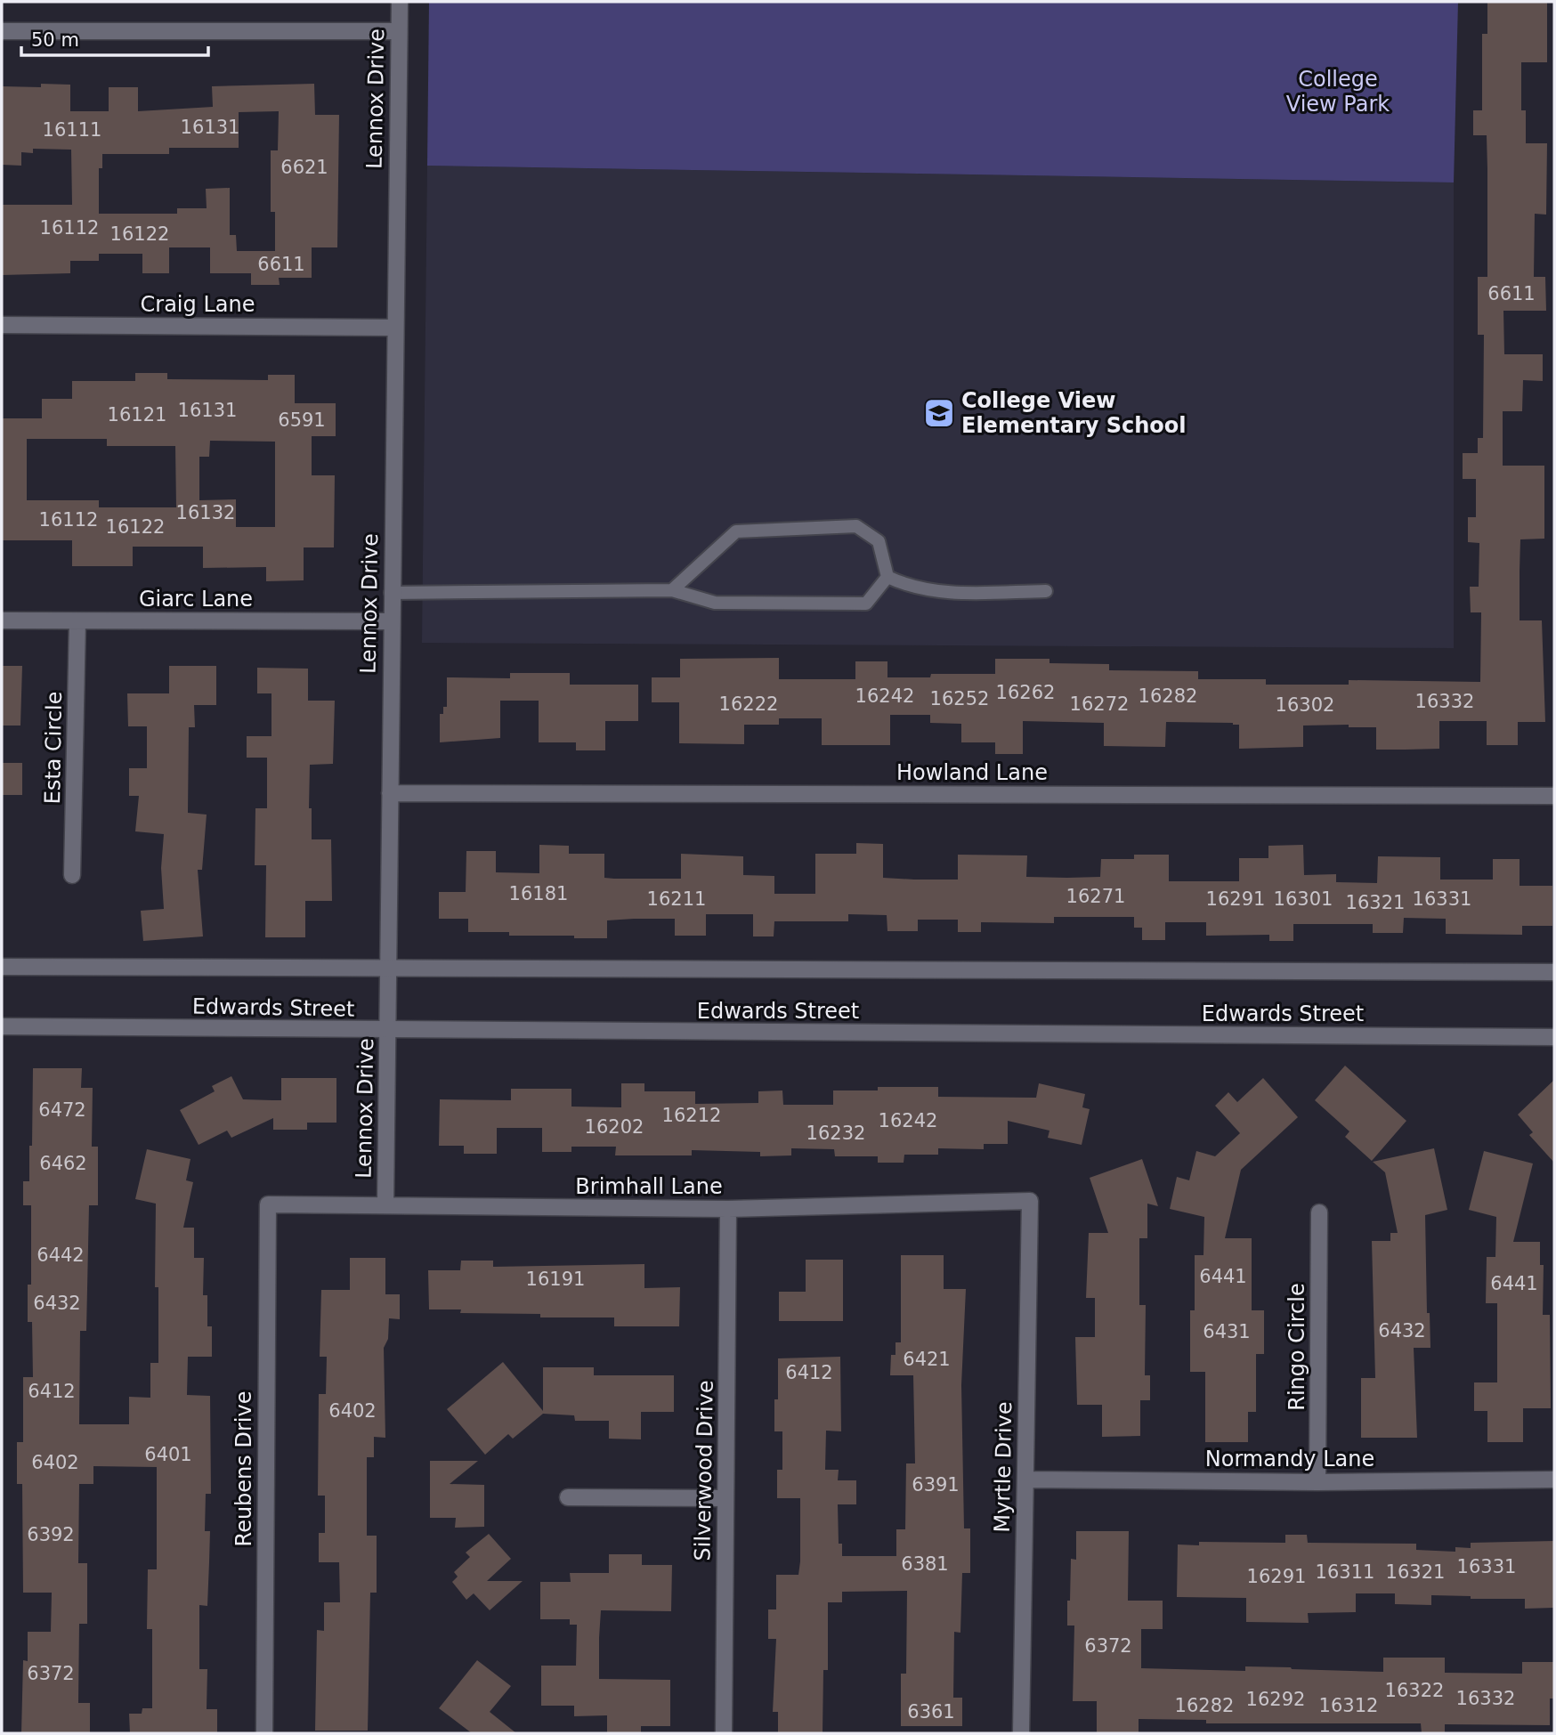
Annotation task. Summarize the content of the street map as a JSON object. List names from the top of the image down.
{
  "streets": {
    "street": [
      "Lennox Drive",
      "Craig Lane",
      "Giarc Lane",
      "Esta Circle",
      "Howland Lane",
      "Edwards Street",
      "Brimhall Lane",
      "Ringo Circle",
      "Normandy Lane",
      "Myrtle Drive",
      "Reubens Drive",
      "Silverwood Drive"
    ]
  },
  "crossings": [
    ["Lennox Drive", "Craig Lane"],
    ["Lennox Drive", "Giarc Lane"],
    ["Lennox Drive", "Howland Lane"],
    ["Lennox Drive", "Edwards Street"],
    ["Lennox Drive", "Brimhall Lane"],
    ["Giarc Lane", "Esta Circle"],
    ["Brimhall Lane", "Myrtle Drive"],
    ["Brimhall Lane", "Reubens Drive"],
    ["Brimhall Lane", "Silverwood Drive"],
    ["Ringo Circle", "Normandy Lane"],
    ["Normandy Lane", "Myrtle Drive"]
  ],
  "parks": ["College View Park"],
  "places": {
    "school or university": ["College View Elementary School"]
  },
  "house_numbers": [
    "16131",
    "16111",
    "6621",
    "16112",
    "16122",
    "6611",
    "6611",
    "16131",
    "16121",
    "6591",
    "16132",
    "16112",
    "16122",
    "16262",
    "16242",
    "16282",
    "16252",
    "16332",
    "16222",
    "16272",
    "16302",
    "16181",
    "16271",
    "16211",
    "16291",
    "16301",
    "16331",
    "16321",
    "6472",
    "16212",
    "16242",
    "16202",
    "16232",
    "6462",
    "6442",
    "6441",
    "16191",
    "6441",
    "6432",
    "6432",
    "6431",
    "6421",
    "6412",
    "6412",
    "6402",
    "6401",
    "6402",
    "6391",
    "6392",
    "6381",
    "16331",
    "16311",
    "16321",
    "16291",
    "6372",
    "6372",
    "16322",
    "16332",
    "16292",
    "16282",
    "16312",
    "6361"
  ],
  "scale_bar": "50 m"
}
